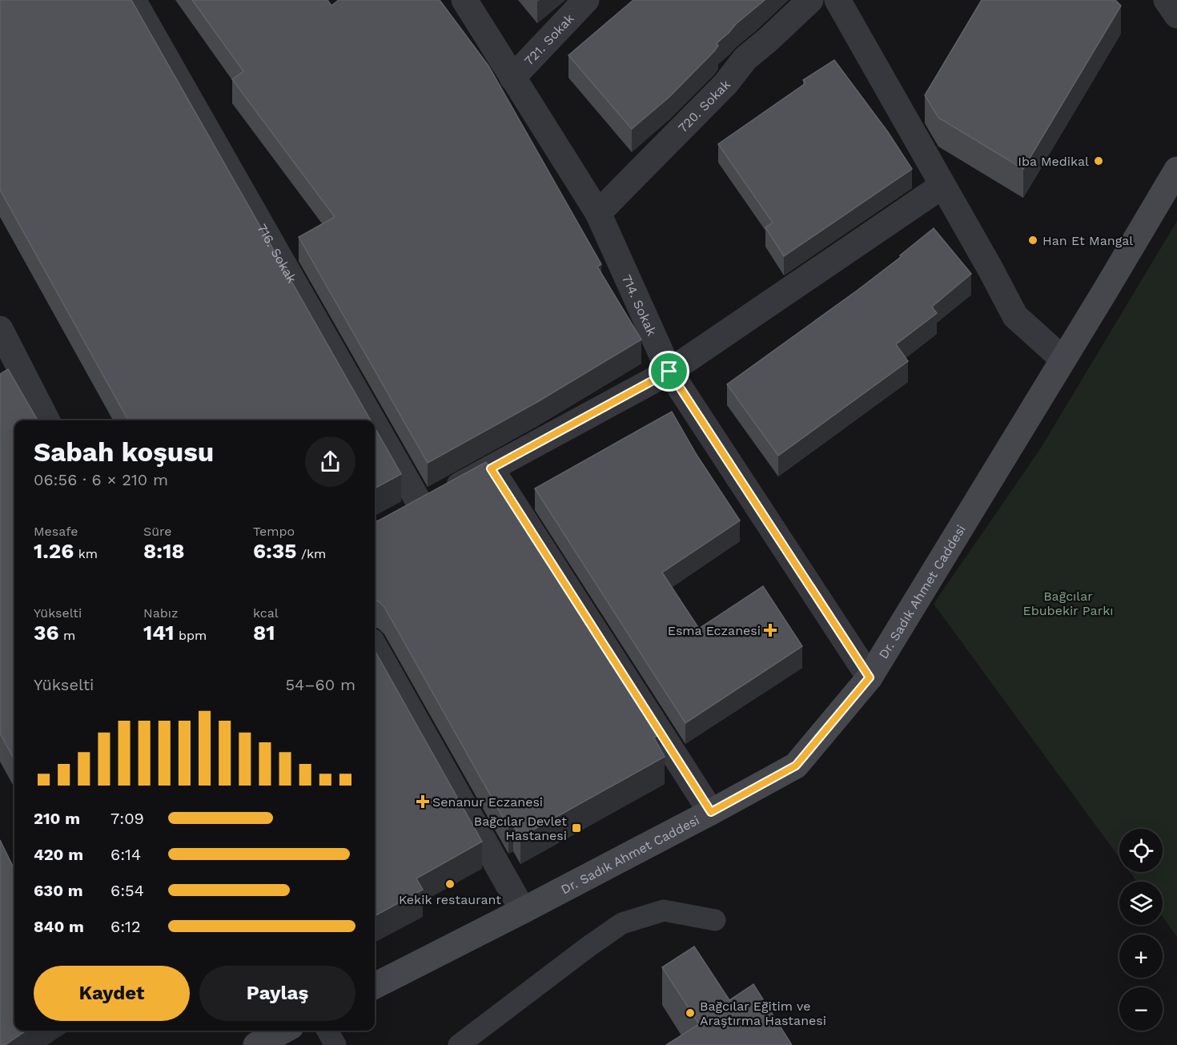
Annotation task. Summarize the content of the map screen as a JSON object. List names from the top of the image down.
{
  "streets": {
    "street": [
      "721. Sokak",
      "720. Sokak",
      "716. Sokak",
      "714. Sokak",
      "Dr. Sadık Ahmet Caddesi"
    ]
  },
  "crossings": [
    ["721. Sokak", "714. Sokak"],
    ["720. Sokak", "714. Sokak"],
    ["714. Sokak", "Dr. Sadık Ahmet Caddesi"]
  ],
  "parks": ["Bağcılar Ebubekir Parkı"],
  "places": {
    "other": [
      "Iba Medikal",
      "Han Et Mangal",
      "Kekik restaurant",
      "Bağcılar Eğitim ve Araştırma Hastanesi"
    ],
    "health": ["Esma Eczanesi", "Senanur Eczanesi"],
    "transit": ["Bağcılar Devlet Hastanesi"]
  },
  "page": {
    "heading": ["Sabah koşusu", "06:56 · 6 × 210 m"],
    "stats": [
      ["Mesafe", "1.26 km"],
      ["Süre", "8:18"],
      ["Tempo", "6:35 /km"],
      ["Yükselti", "36 m"],
      ["Nabız", "141 bpm"],
      ["kcal", "81"]
    ],
    "chart": ["Yükselti", "54–60 m"],
    "list": [
      {
        "name": "210 m",
        "note": "7:09"
      },
      {
        "name": "420 m",
        "note": "6:14"
      },
      {
        "name": "630 m",
        "note": "6:54"
      },
      {
        "name": "840 m",
        "note": "6:12"
      }
    ],
    "map_buttons": ["+", "−"],
    "buttons": ["Kaydet", "Paylaş"]
  }
}
